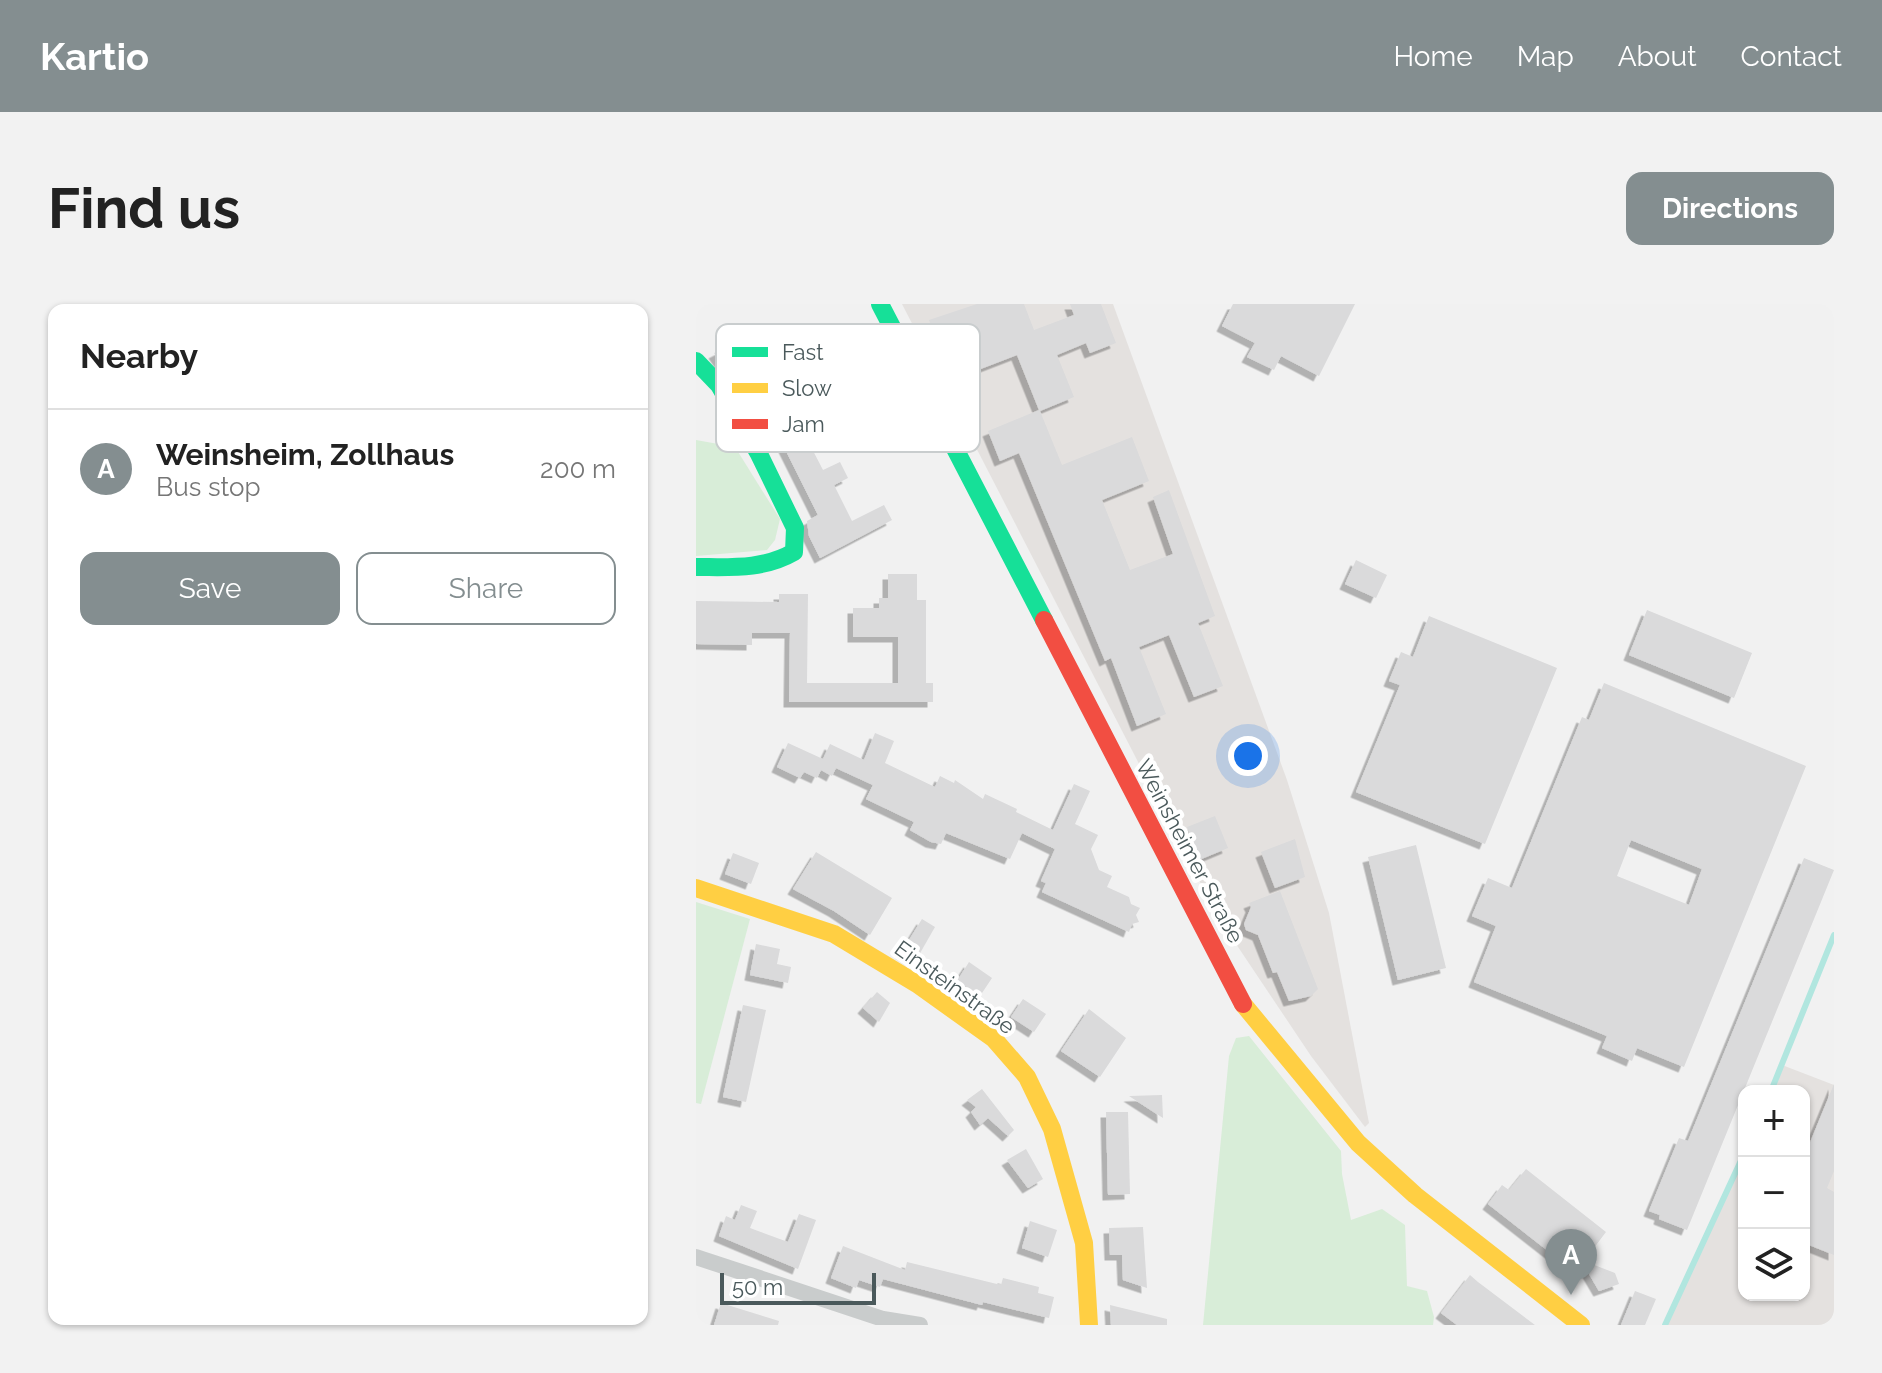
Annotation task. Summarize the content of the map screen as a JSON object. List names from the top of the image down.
{
  "streets": {
    "main road": ["Weinsheimer Straße", "Einsteinstraße"]
  },
  "legend": ["Fast", "Slow", "Jam"],
  "scale_bar": "50 m",
  "page": {
    "header": "Kartio",
    "nav": [
      "Home",
      "Map",
      "About",
      "Contact"
    ],
    "buttons": [
      "Directions",
      ["Save", "Share"]
    ],
    "title": "Find us",
    "heading": "Nearby",
    "list": [
      {
        "mark": "A",
        "name": "Weinsheim, Zollhaus",
        "note": "Bus stop",
        "value": "200 m"
      }
    ],
    "map_buttons": ["+", "−"],
    "pins": "A",
    "scale": "50 m"
  }
}
